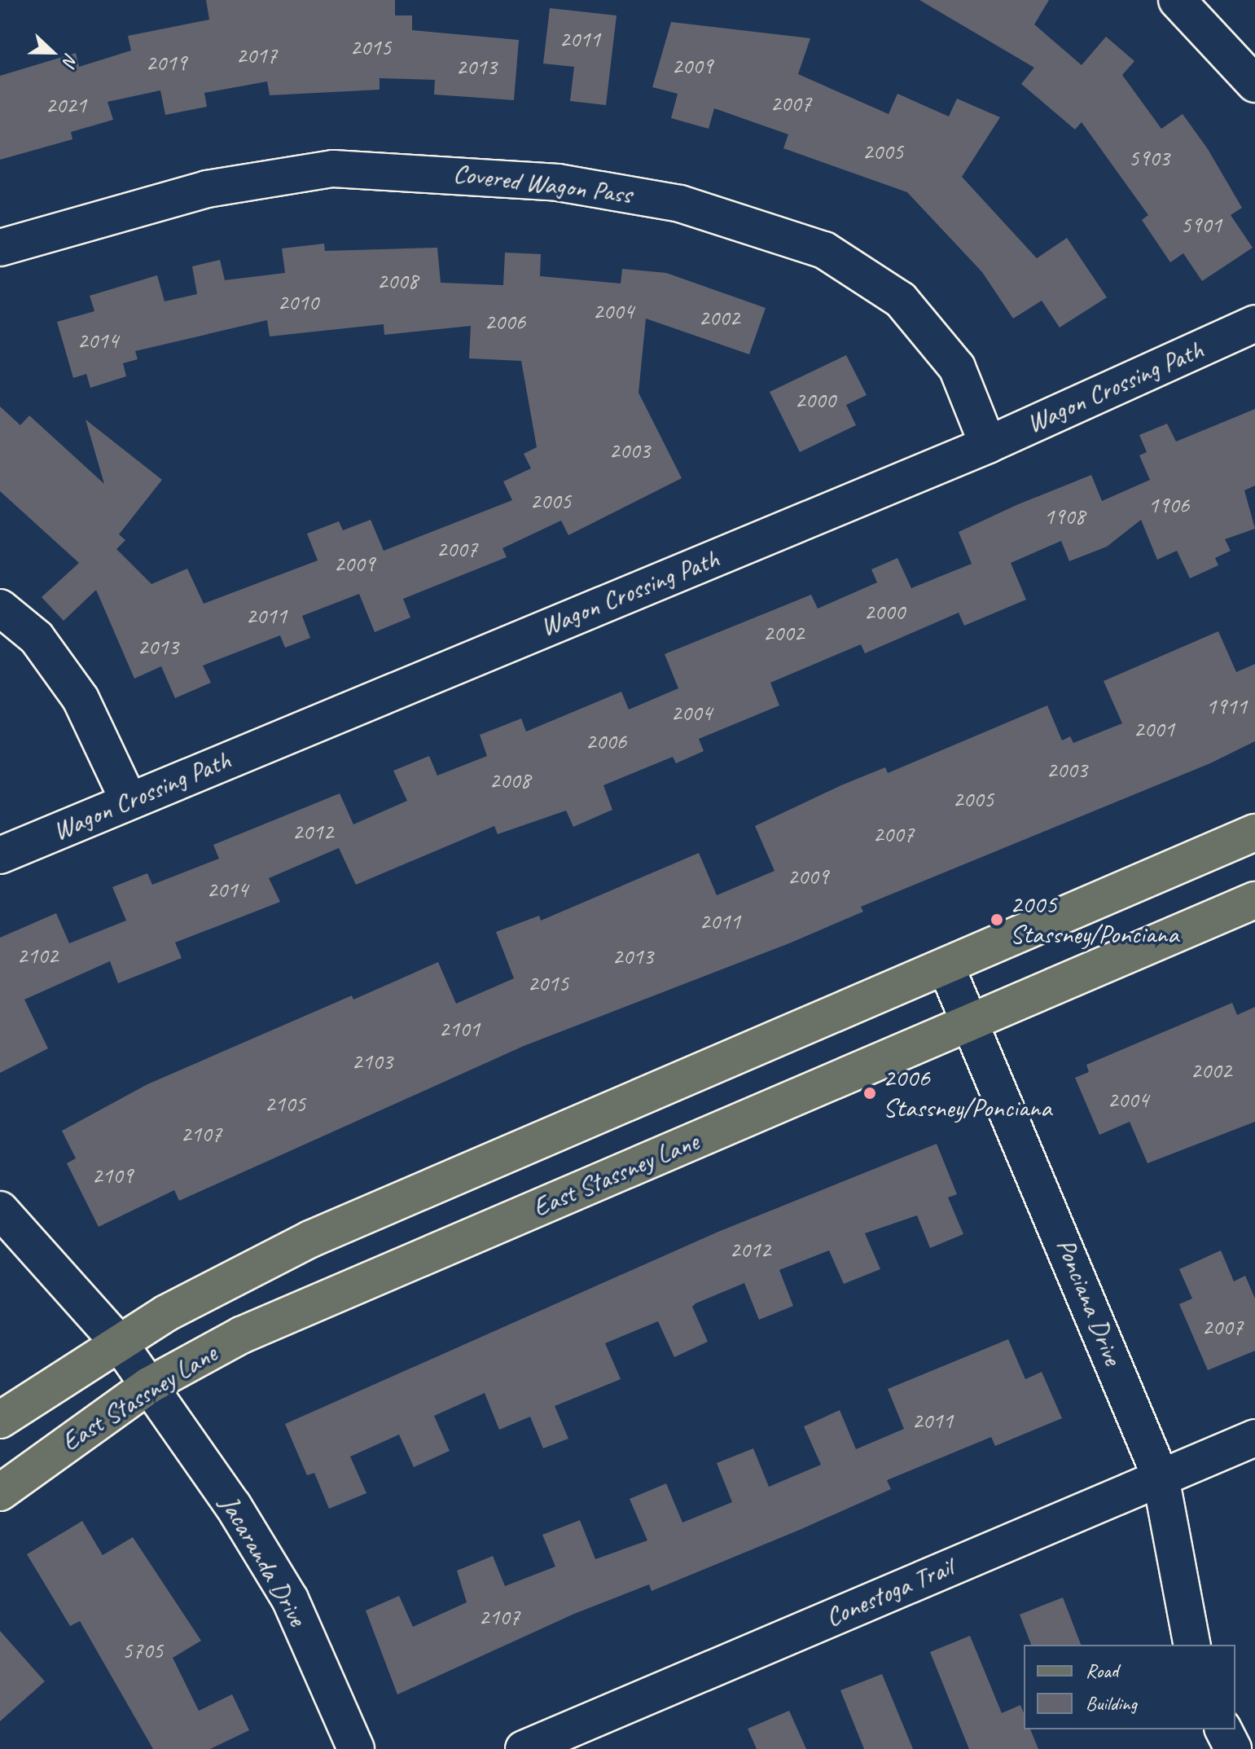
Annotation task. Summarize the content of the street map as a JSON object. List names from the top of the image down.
{
  "streets": {
    "main road": ["East Stassney Lane"],
    "street": [
      "Covered Wagon Pass",
      "Wagon Crossing Path",
      "Ponciana Drive",
      "Jacaranda Drive",
      "Conestoga Trail"
    ]
  },
  "crossings": [
    ["Covered Wagon Pass", "Wagon Crossing Path"],
    ["East Stassney Lane", "Ponciana Drive"],
    ["East Stassney Lane", "Jacaranda Drive"],
    ["Ponciana Drive", "Conestoga Trail"]
  ],
  "places": ["2005 Stassney/Ponciana", "2006 Stassney/Ponciana"],
  "house_numbers": [
    "2011",
    "2015",
    "2017",
    "2019",
    "2009",
    "2013",
    "2007",
    "2021",
    "2005",
    "5903",
    "5901",
    "2008",
    "2010",
    "2004",
    "2002",
    "2006",
    "2014",
    "2000",
    "2003",
    "2005",
    "1906",
    "1908",
    "2007",
    "2009",
    "2000",
    "2011",
    "2002",
    "2013",
    "1911",
    "2004",
    "2001",
    "2006",
    "2003",
    "2008",
    "2005",
    "2012",
    "2007",
    "2009",
    "2014",
    "2011",
    "2102",
    "2013",
    "2015",
    "2101",
    "2103",
    "2002",
    "2004",
    "2105",
    "2107",
    "2109",
    "2012",
    "2007",
    "2011",
    "2107",
    "5705"
  ],
  "legend": ["Road", "Building"],
  "north": "right"
}
